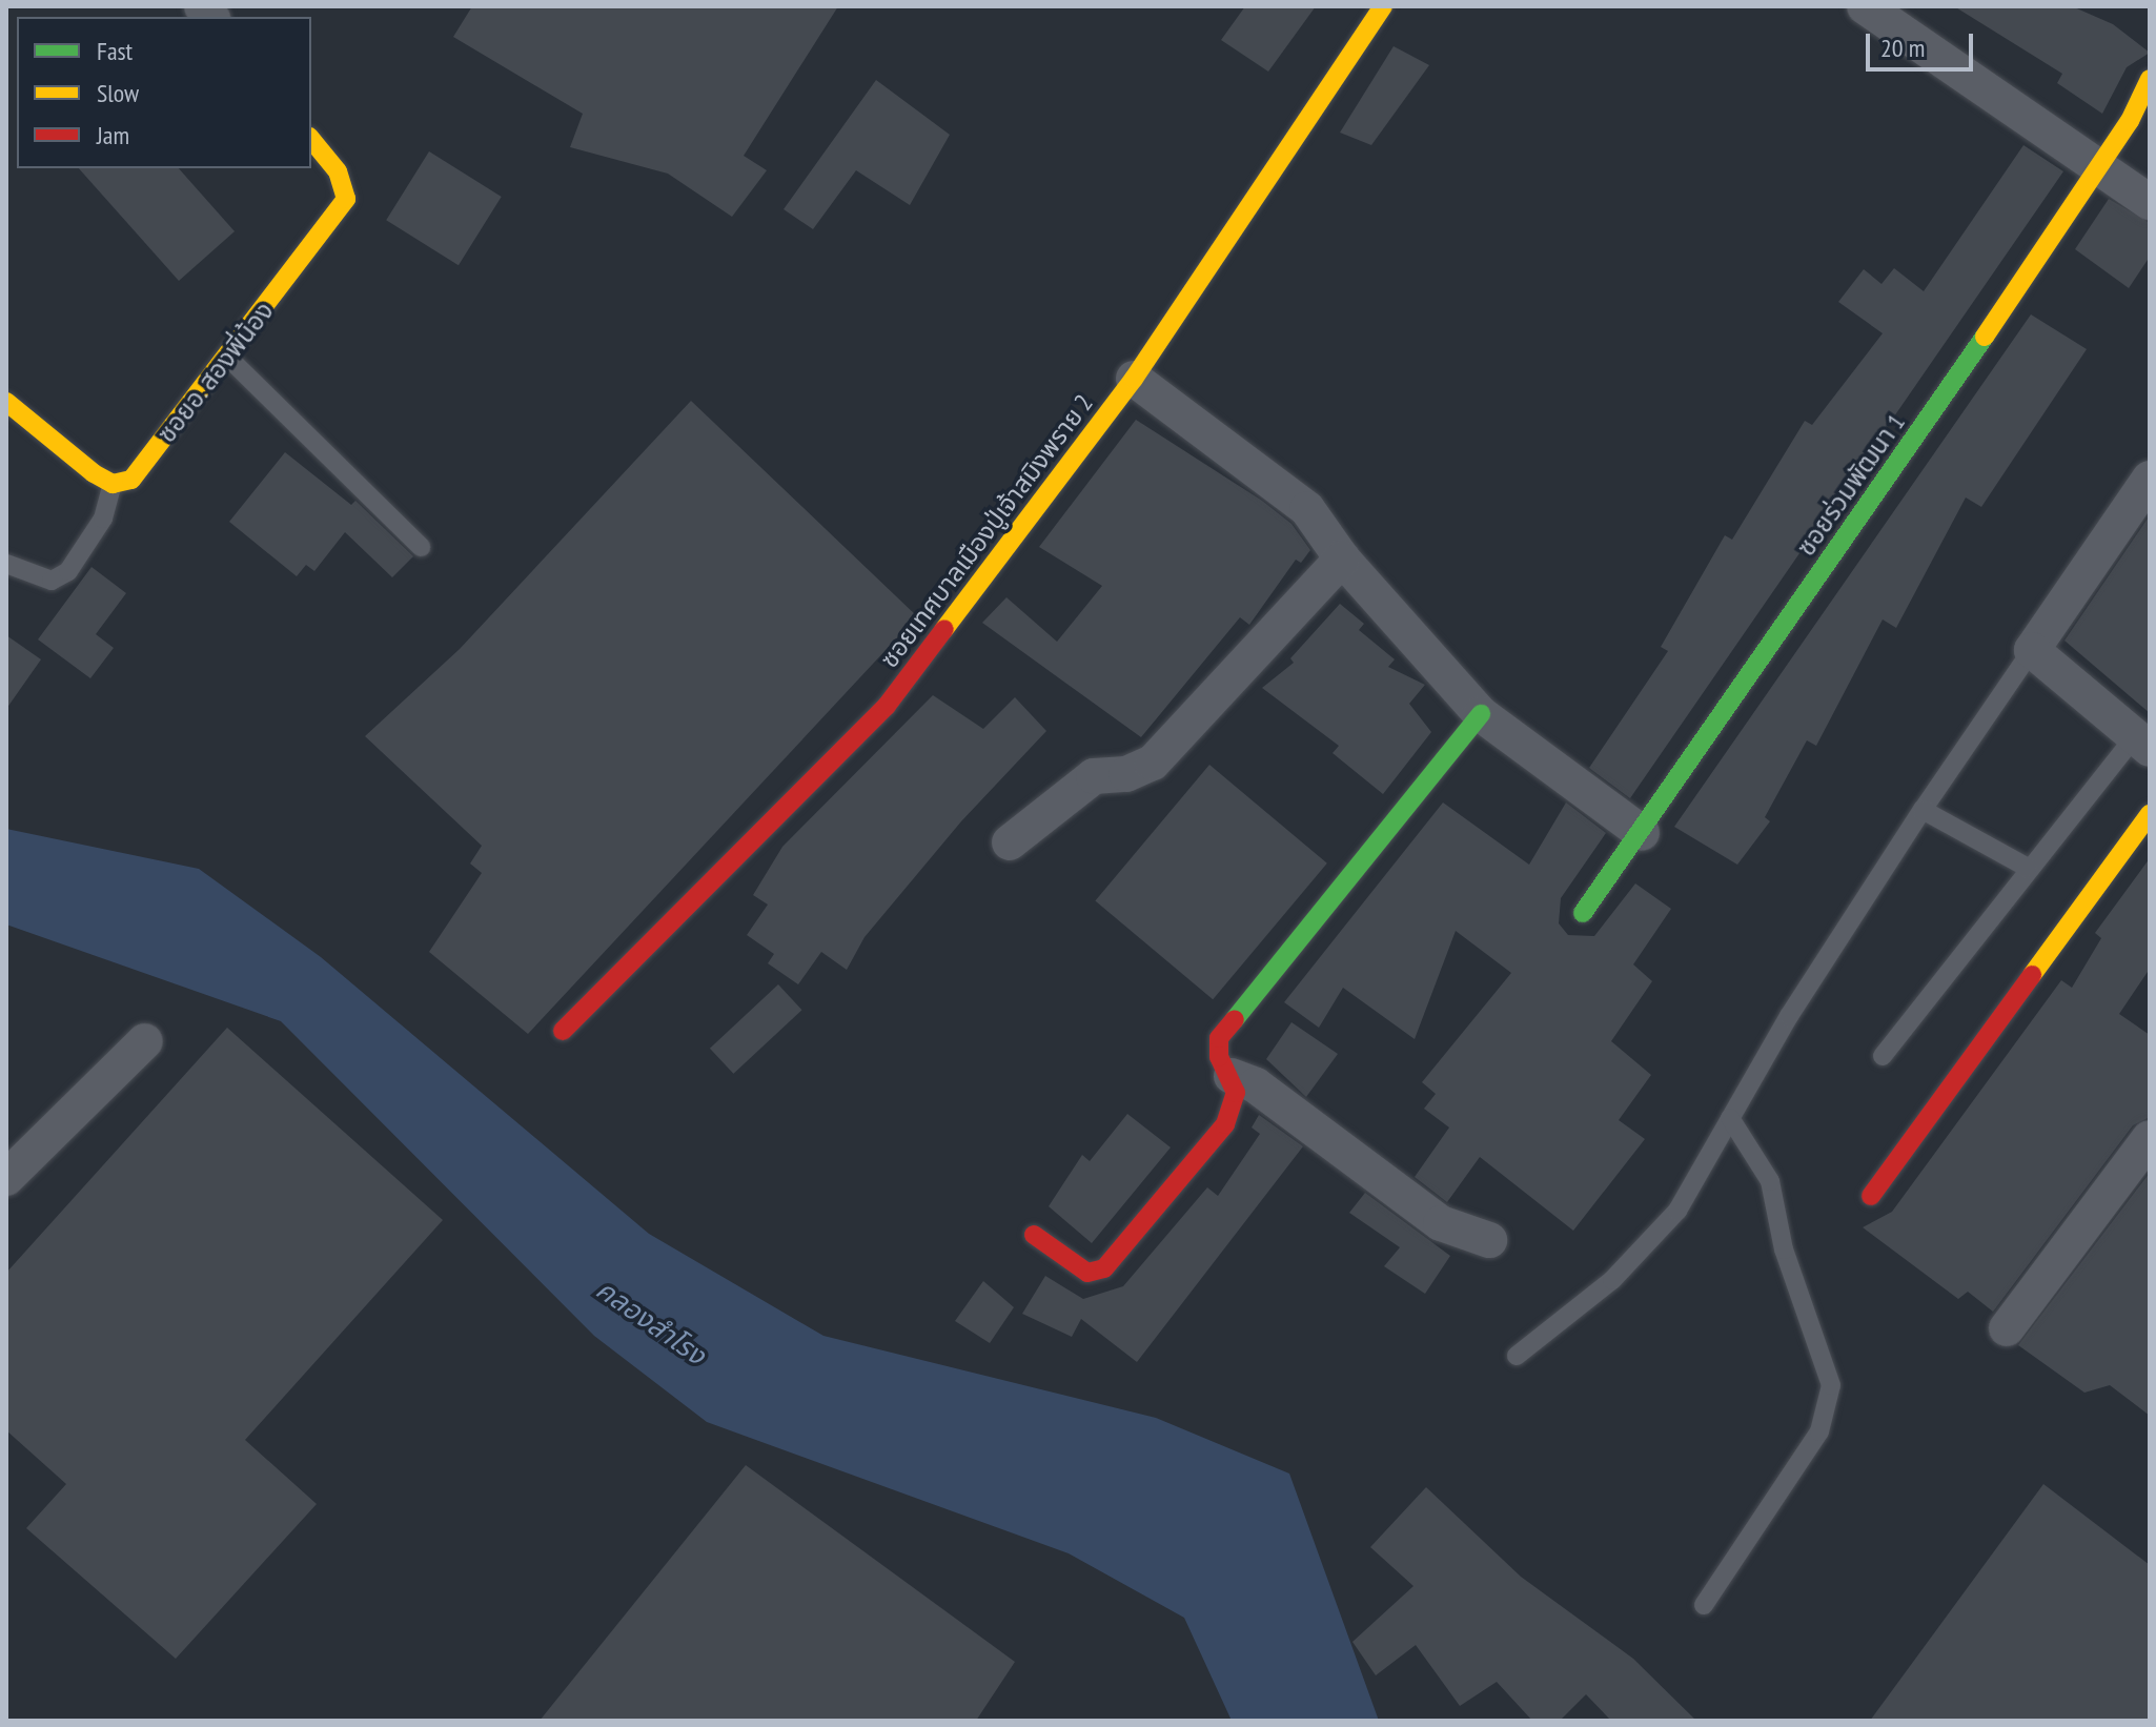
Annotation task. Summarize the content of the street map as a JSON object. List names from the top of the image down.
{
  "streets": {
    "street": ["ซอยอ. สองพี่น้อง", "ซอยร่วมพัฒนา 1", "ซอยเทศบาลเมืองปู่เจ้าสมิงพราย 2"]
  },
  "water": ["คลองสำโรง"],
  "legend": ["Fast", "Slow", "Jam"],
  "scale_bar": "20 m"
}
